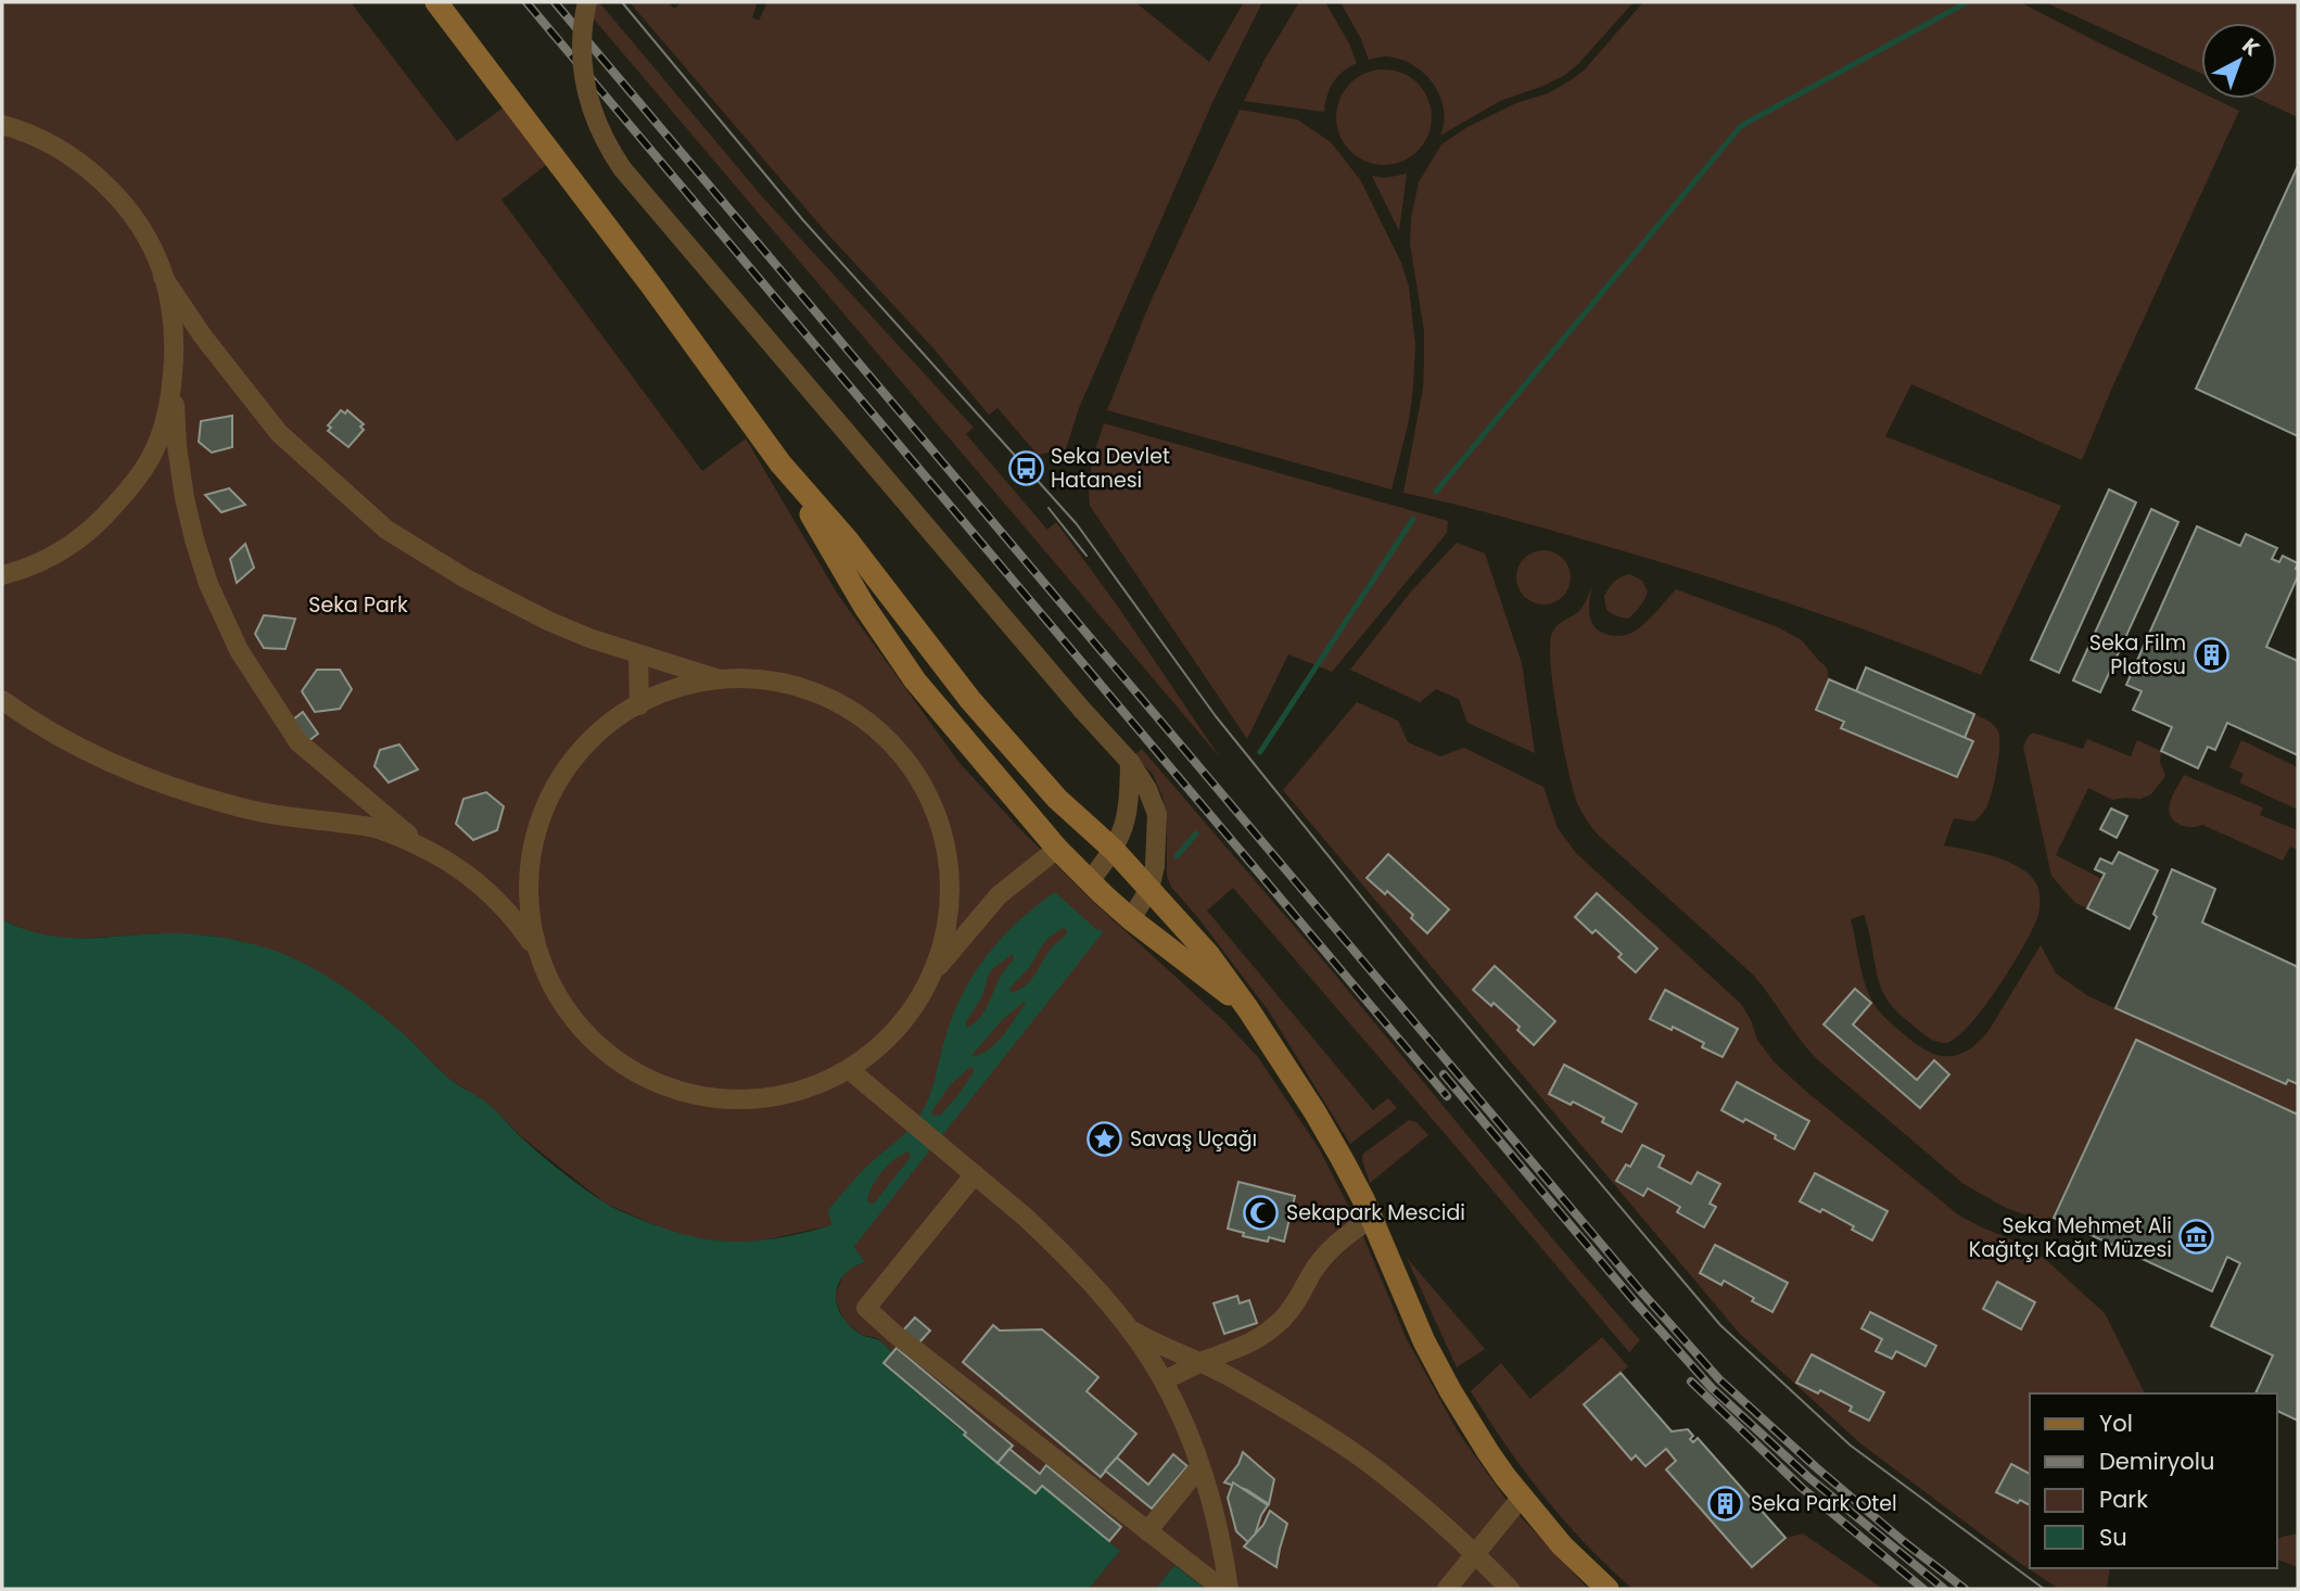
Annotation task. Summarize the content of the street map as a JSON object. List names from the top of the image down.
{
  "parks": ["Seka Park"],
  "places": {
    "bus stop": ["Seka Devlet Hatanesi"],
    "building": ["Seka Film Platosu", "Seka Park Otel"],
    "place": ["Savaş Uçağı"],
    "mosque": ["Sekapark Mescidi"],
    "museum": ["Seka Mehmet Ali Kağıtçı Kağıt Müzesi"]
  },
  "legend": [
    "Yol",
    "Demiryolu",
    "Park",
    "Su"
  ],
  "north": "top right"
}
